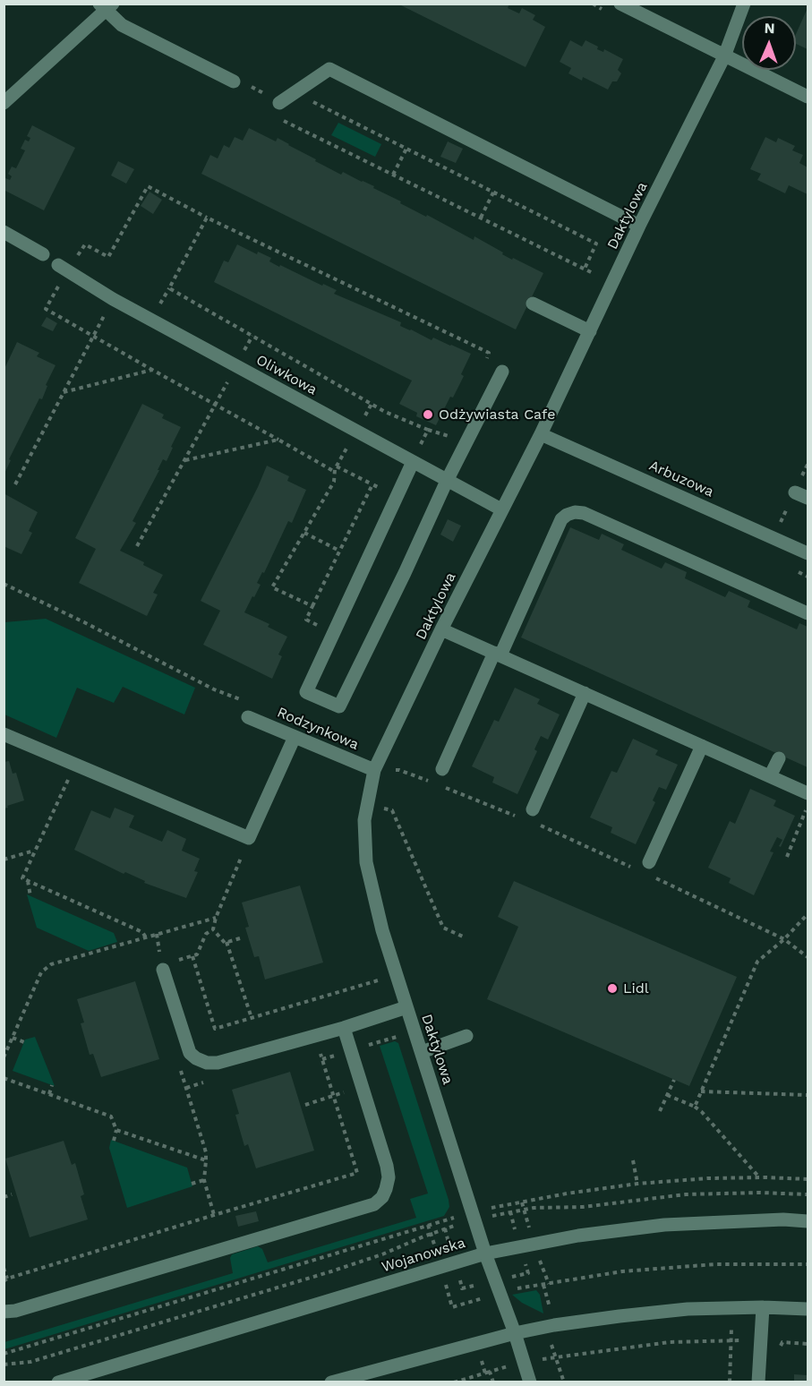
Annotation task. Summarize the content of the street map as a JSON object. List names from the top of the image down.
{
  "streets": {
    "street": [
      "Daktylowa",
      "Oliwkowa",
      "Arbuzowa",
      "Rodzynkowa",
      "Wojanowska"
    ]
  },
  "crossings": [
    ["Daktylowa", "Oliwkowa"],
    ["Daktylowa", "Arbuzowa"],
    ["Daktylowa", "Rodzynkowa"],
    ["Daktylowa", "Wojanowska"]
  ],
  "places": ["Odżywiasta Cafe", "Lidl"],
  "north": "top"
}
